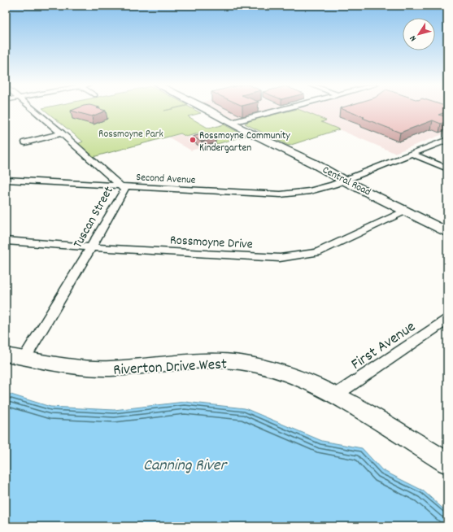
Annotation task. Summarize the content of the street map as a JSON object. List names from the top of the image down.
{
  "streets": {
    "street": [
      "Second Avenue",
      "Central Road",
      "Tuscan Street",
      "Rossmoyne Drive",
      "First Avenue",
      "Riverton Drive West"
    ]
  },
  "crossings": [
    ["Second Avenue", "Central Road"],
    ["Second Avenue", "Tuscan Street"],
    ["Central Road", "Rossmoyne Drive"],
    ["Tuscan Street", "Rossmoyne Drive"],
    ["Tuscan Street", "Riverton Drive West"],
    ["First Avenue", "Riverton Drive West"]
  ],
  "water": ["Canning River"],
  "parks": ["Rossmoyne Park"],
  "places": ["Rossmoyne Community Kindergarten"],
  "north": "bottom left"
}
